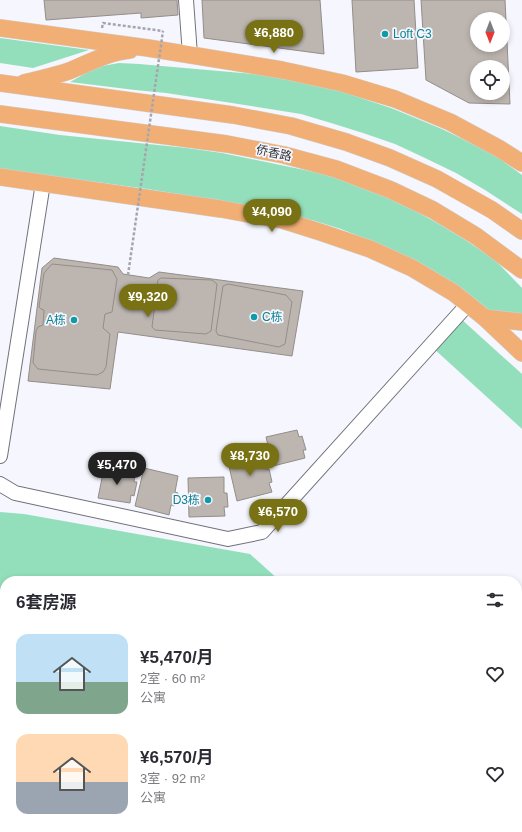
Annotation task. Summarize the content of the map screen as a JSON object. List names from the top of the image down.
{
  "streets": {
    "main road": ["侨香路"]
  },
  "places": [
    "Loft C3",
    "C栋",
    "A栋",
    "D3栋"
  ],
  "north": "bottom",
  "page": {
    "price": [
      "¥6,880",
      "¥4,090",
      "¥9,320",
      "¥8,730",
      "¥5,470",
      "¥6,570"
    ],
    "heading": "6套房源",
    "list": [
      {
        "name": "¥5,470/月",
        "note": "2室 · 60 m² · 公寓"
      },
      {
        "name": "¥6,570/月",
        "note": "3室 · 92 m² · 公寓"
      }
    ]
  }
}
